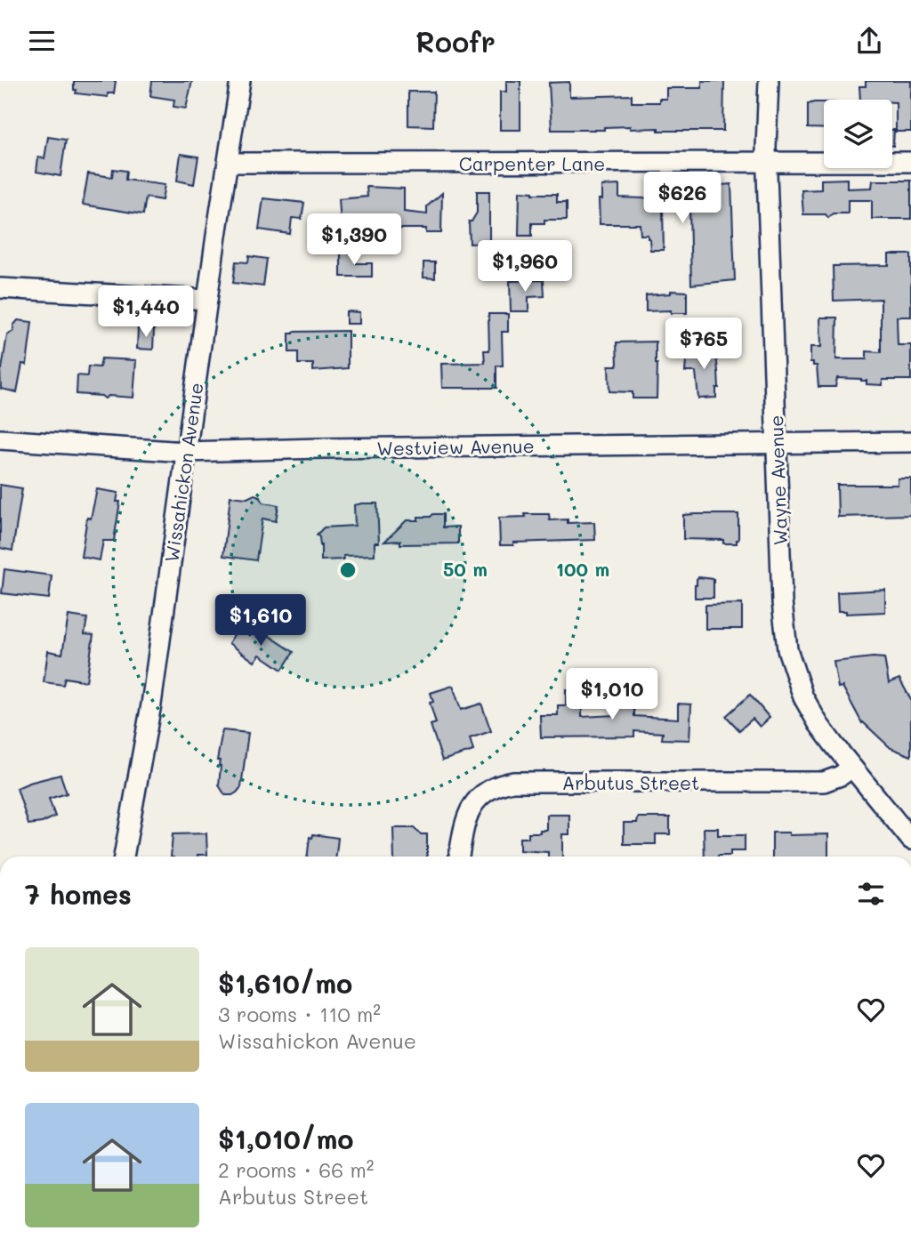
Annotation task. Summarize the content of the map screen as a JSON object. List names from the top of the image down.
{
  "streets": {
    "street": [
      "Carpenter Lane",
      "Westview Avenue",
      "Wissahickon Avenue",
      "Wayne Avenue",
      "Arbutus Street"
    ]
  },
  "crossings": [
    ["Carpenter Lane", "Wissahickon Avenue"],
    ["Carpenter Lane", "Wayne Avenue"],
    ["Westview Avenue", "Wissahickon Avenue"],
    ["Westview Avenue", "Wayne Avenue"],
    ["Wayne Avenue", "Arbutus Street"]
  ],
  "page": {
    "header": "Roofr",
    "price": [
      "$626",
      "$1,390",
      "$1,960",
      "$1,440",
      "$765",
      "$1,610",
      "$1,010"
    ],
    "heading": "7 homes",
    "list": [
      {
        "name": "$1,610/mo",
        "note": "3 rooms · 110 m² · Wissahickon Avenue"
      },
      {
        "name": "$1,010/mo",
        "note": "2 rooms · 66 m² · Arbutus Street"
      }
    ]
  },
  "rings": ["50 m", "100 m"]
}
